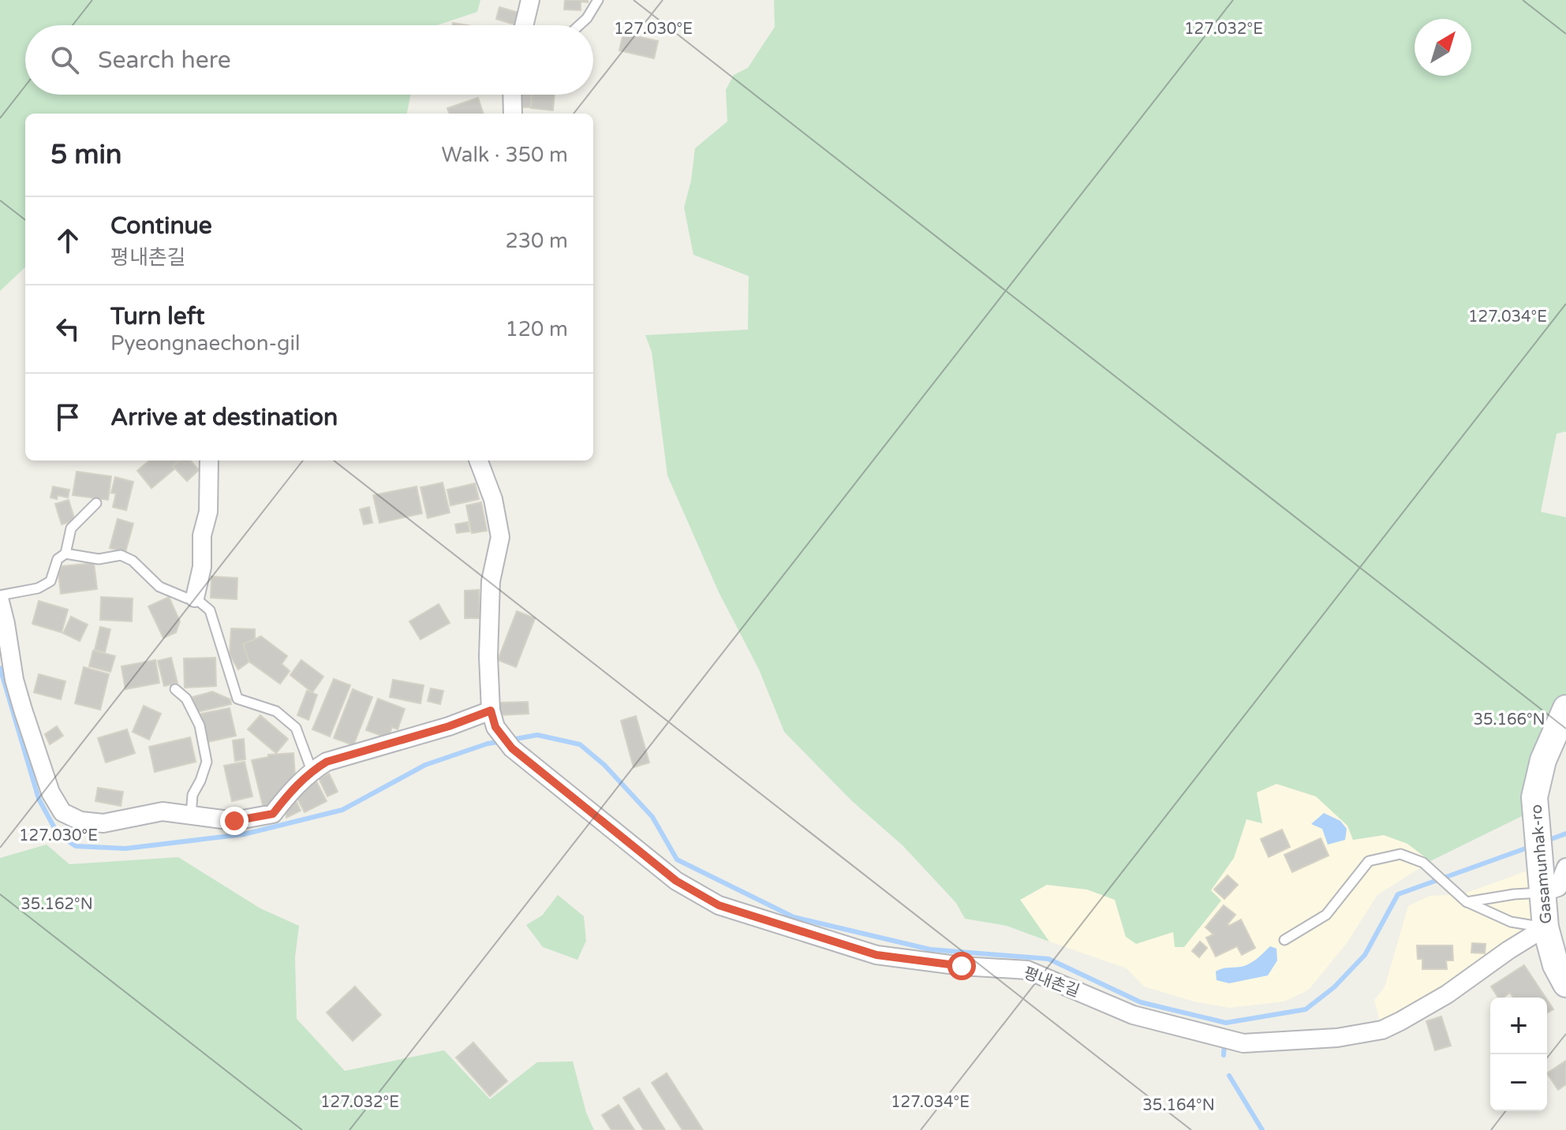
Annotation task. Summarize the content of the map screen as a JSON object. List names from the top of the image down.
{
  "streets": {
    "main road": ["Gasamunhak-ro"],
    "street": ["평내촌길"]
  },
  "crossings": [
    ["Gasamunhak-ro", "평내촌길"]
  ],
  "north": "top right",
  "page": {
    "search": "Search here",
    "heading": ["5 min", "Walk · 350 m"],
    "list": [
      ["Continue", "평내촌길", "230 m"],
      ["Turn left", "Pyeongnaechon-gil", "120 m"],
      "Arrive at destination"
    ],
    "map_buttons": ["+", "−"]
  },
  "coordinates": [
    "127.032°E",
    "127.030°E",
    "127.034°E",
    "35.166°N",
    "35.162°N",
    "35.164°N"
  ]
}
